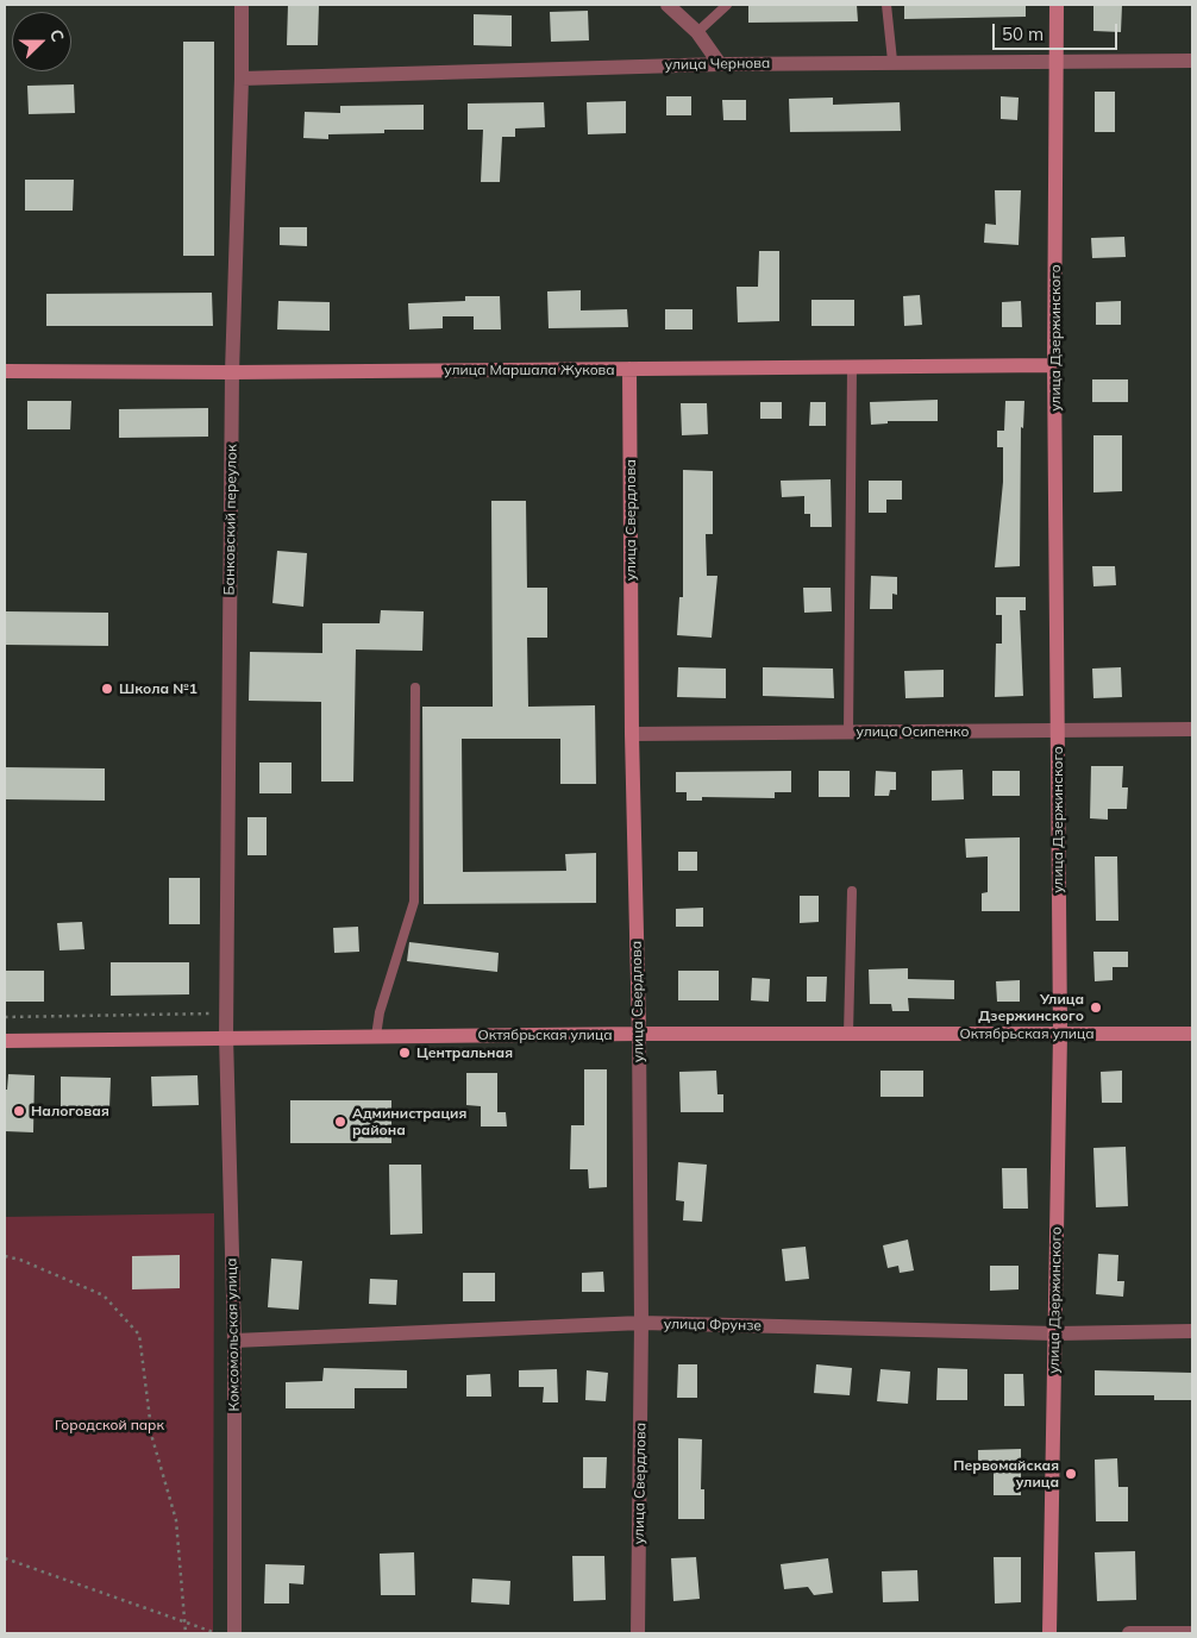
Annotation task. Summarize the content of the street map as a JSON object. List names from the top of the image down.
{
  "streets": {
    "street": [
      "улица Чернова",
      "улица Дзержинского",
      "улица Маршала Жукова",
      "Банковский переулок",
      "улица Свердлова",
      "улица Осипенко",
      "Октябрьская улица",
      "улица Фрунзе",
      "Комсомольская улица"
    ]
  },
  "crossings": [
    ["улица Чернова", "улица Дзержинского"],
    ["улица Чернова", "Банковский переулок"],
    ["улица Дзержинского", "улица Маршала Жукова"],
    ["улица Дзержинского", "улица Осипенко"],
    ["улица Дзержинского", "Октябрьская улица"],
    ["улица Дзержинского", "улица Фрунзе"],
    ["улица Маршала Жукова", "Банковский переулок"],
    ["улица Маршала Жукова", "улица Свердлова"],
    ["Банковский переулок", "Октябрьская улица"],
    ["Банковский переулок", "Комсомольская улица"],
    ["улица Свердлова", "улица Осипенко"],
    ["улица Свердлова", "Октябрьская улица"],
    ["улица Свердлова", "улица Фрунзе"],
    ["Октябрьская улица", "Комсомольская улица"],
    ["улица Фрунзе", "Комсомольская улица"]
  ],
  "parks": ["Городской парк"],
  "places": [
    "Школа №1",
    "Улица Дзержинского",
    "Центральная",
    "Налоговая",
    "Администрация района",
    "Первомайская улица"
  ],
  "scale_bar": "50 m",
  "north": "right"
}
